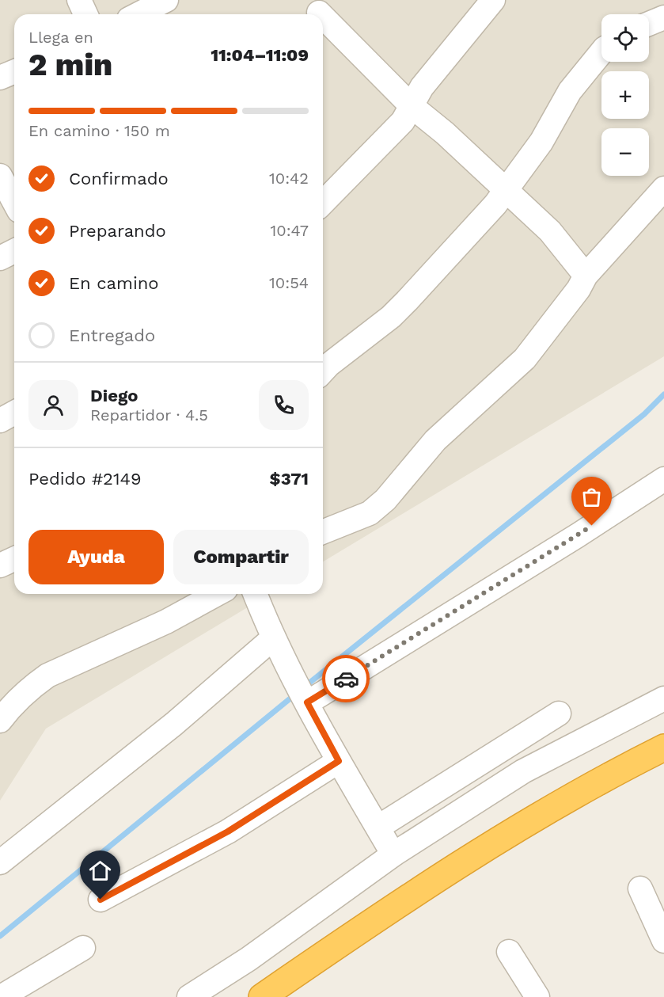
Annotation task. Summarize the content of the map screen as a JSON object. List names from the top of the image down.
{
  "page": {
    "map_buttons": ["+", "−"],
    "heading": ["2 min", "Llega en", "11:04–11:09"],
    "panel": [
      "Diego",
      "Repartidor · 4.5",
      "Pedido #2149",
      "$371"
    ],
    "bar": "En camino · 150 m",
    "list": [
      ["Confirmado", "10:42"],
      ["Preparando", "10:47"],
      ["En camino", "10:54"],
      "Entregado"
    ],
    "buttons": ["Ayuda", "Compartir"]
  }
}
